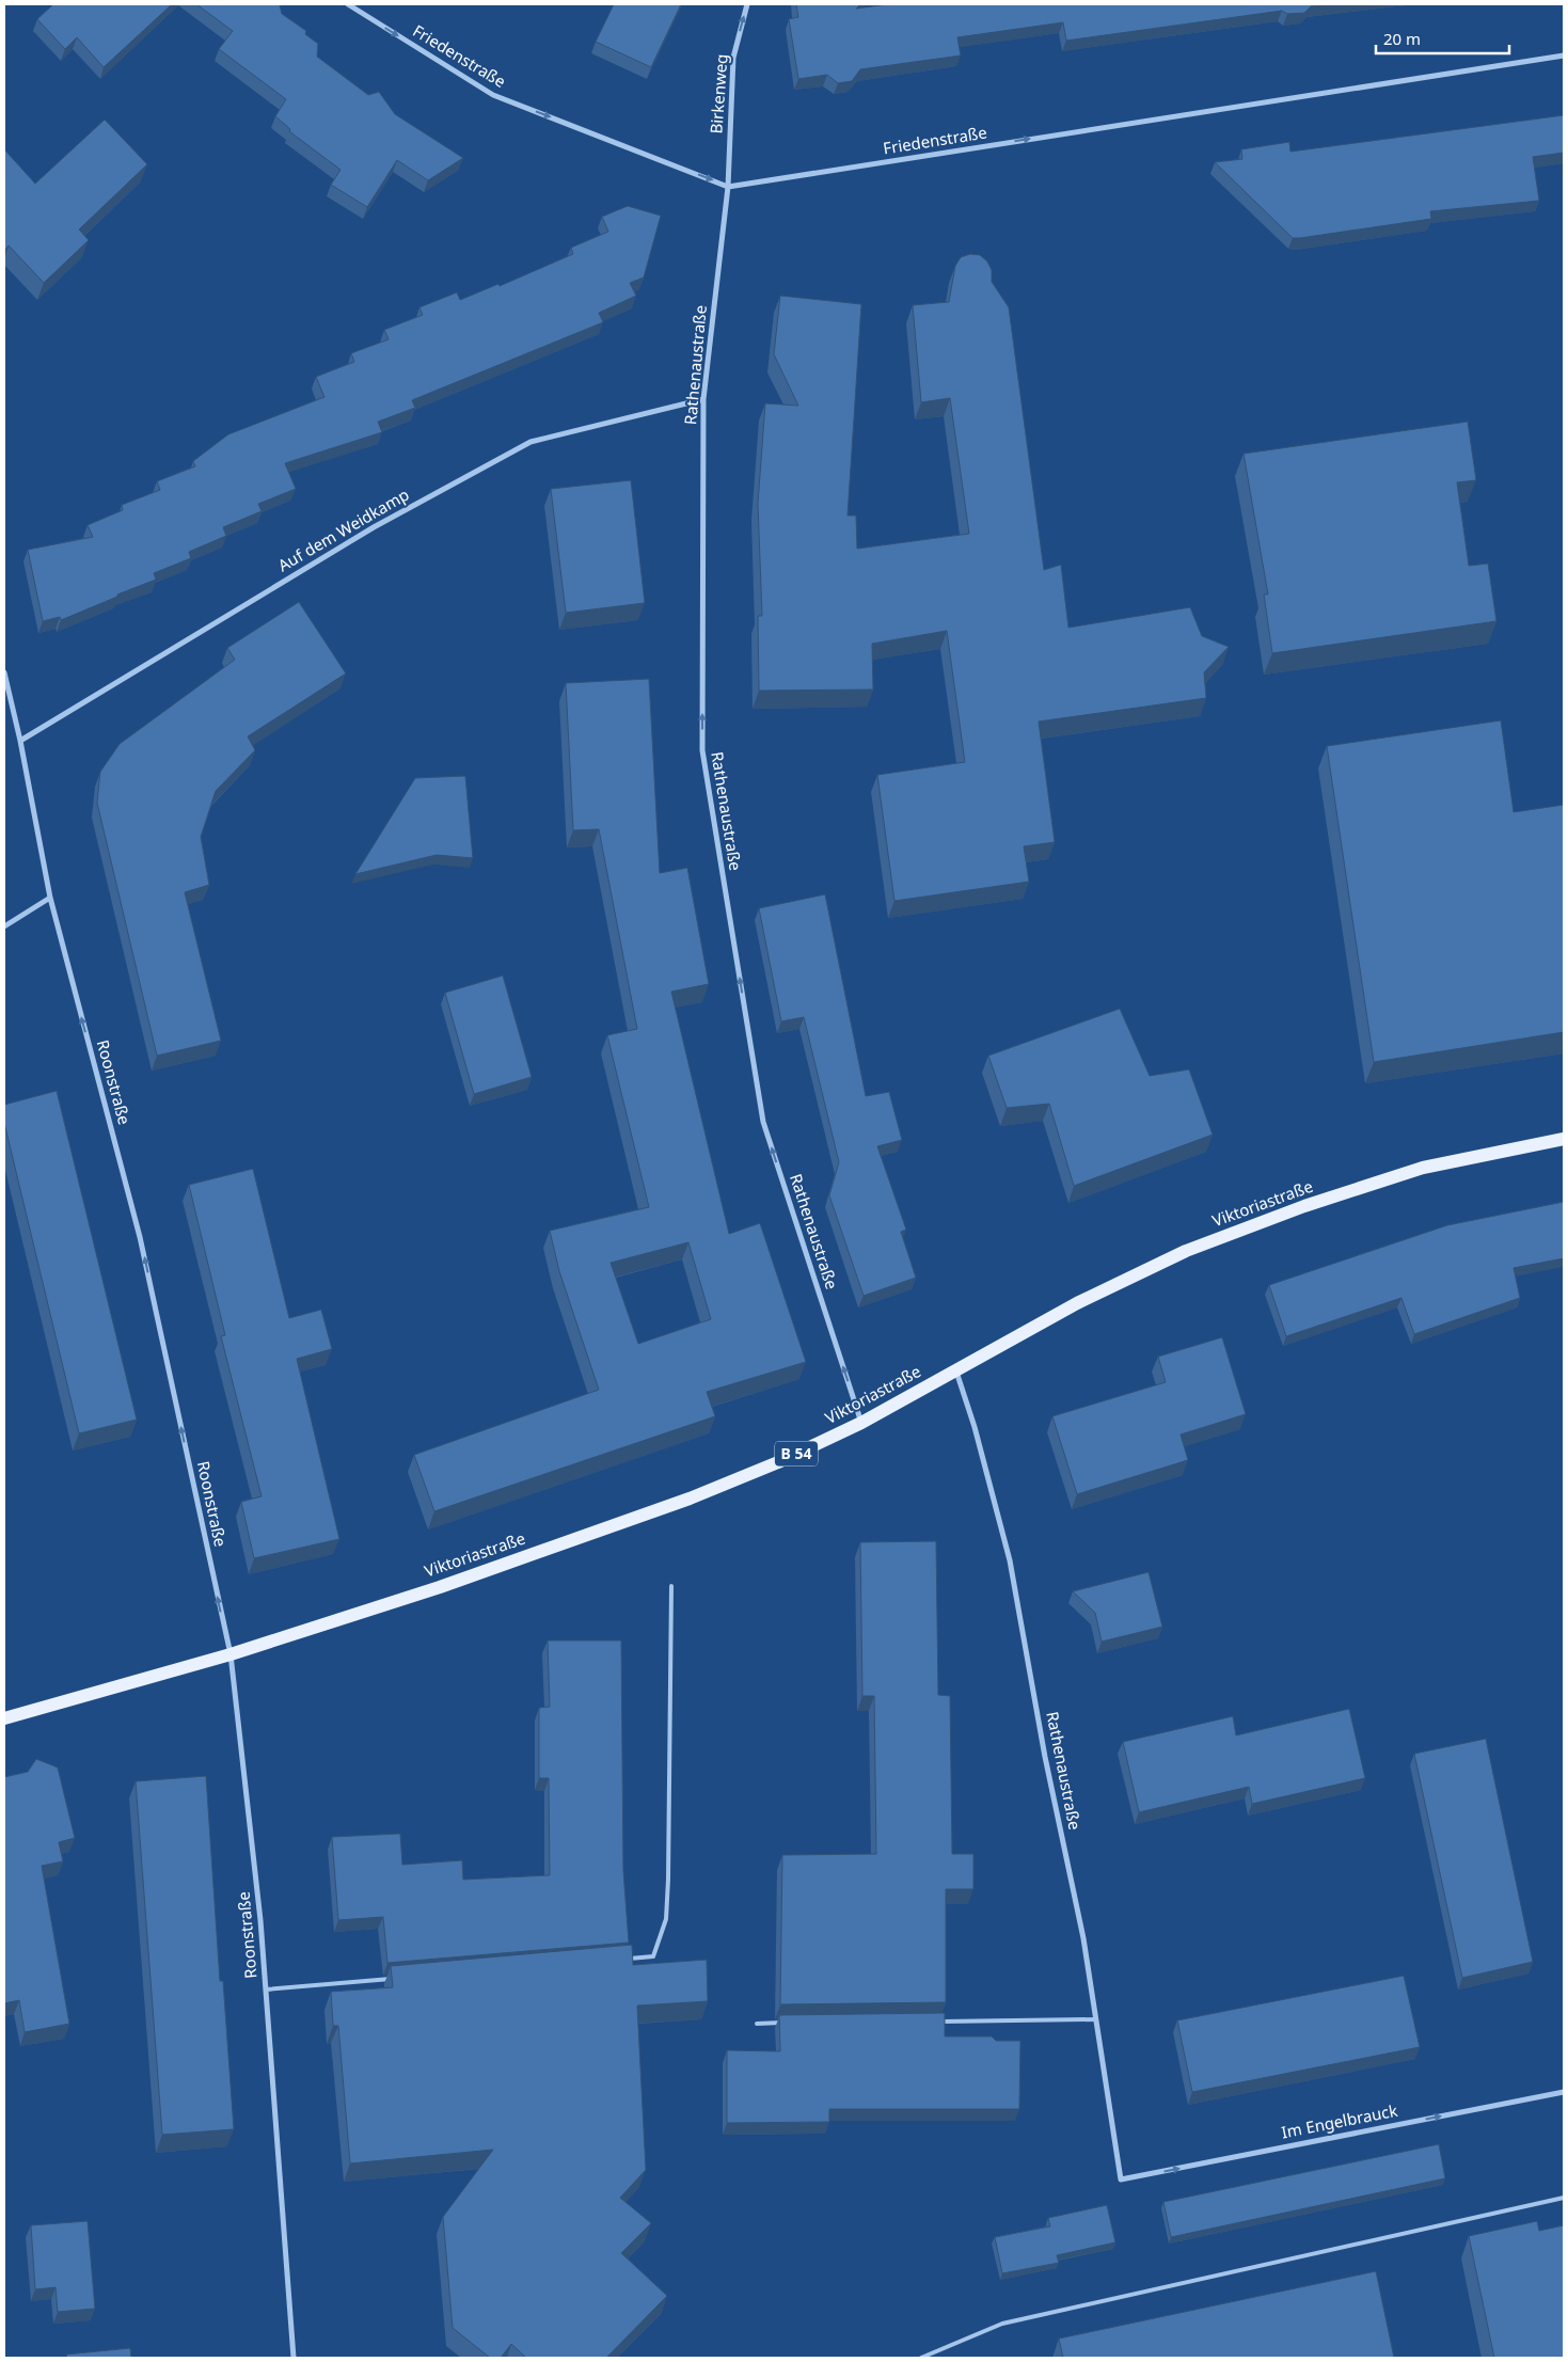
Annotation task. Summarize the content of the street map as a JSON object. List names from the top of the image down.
{
  "streets": {
    "main road": ["Viktoriastraße", "B 54"],
    "street": [
      "Friedenstraße",
      "Birkenweg",
      "Rathenaustraße",
      "Auf dem Weidkamp",
      "Roonstraße",
      "Im Engelbrauck"
    ]
  },
  "crossings": [
    ["Friedenstraße", "Birkenweg"],
    ["Friedenstraße", "Rathenaustraße"],
    ["Birkenweg", "Rathenaustraße"],
    ["Rathenaustraße", "Auf dem Weidkamp"],
    ["Rathenaustraße", "Viktoriastraße"],
    ["Rathenaustraße", "Im Engelbrauck"],
    ["Auf dem Weidkamp", "Roonstraße"],
    ["Roonstraße", "Viktoriastraße"]
  ],
  "one_way": [
    "Friedenstraße",
    "Birkenweg",
    "Rathenaustraße",
    "Roonstraße",
    "Im Engelbrauck"
  ],
  "scale_bar": "20 m"
}
